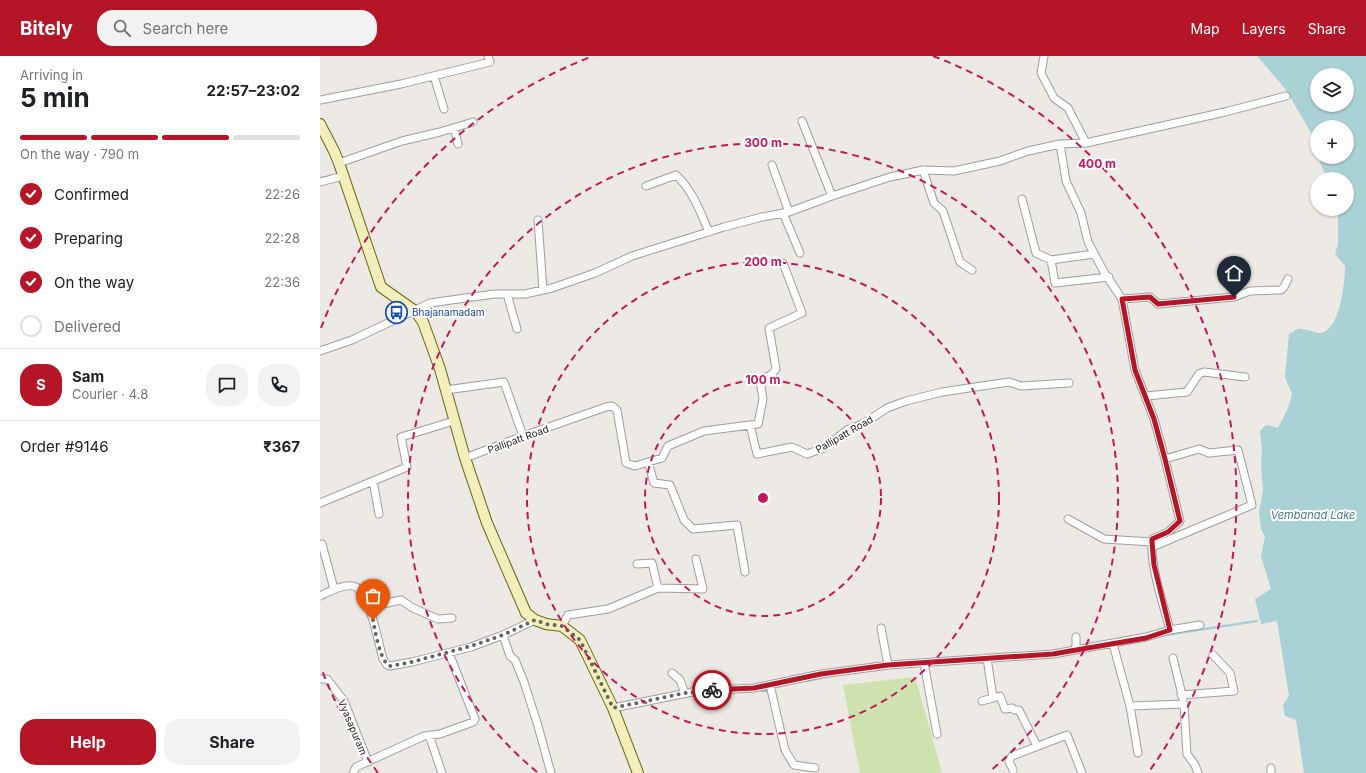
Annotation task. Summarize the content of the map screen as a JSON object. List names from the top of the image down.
{
  "streets": {
    "street": ["Pallipatt Road", "Vyasapuram"]
  },
  "water": ["Vembanad Lake"],
  "places": {
    "bus stop": ["Bhajanamadam"]
  },
  "page": {
    "header": "Bitely",
    "search": "Search here",
    "nav": ["Map", "Layers", "Share"],
    "heading": ["5 min", "Arriving in", "22:57–23:02"],
    "panel": [
      "Sam",
      "Courier · 4.8",
      "Order #9146",
      "₹367"
    ],
    "map_buttons": ["+", "−"],
    "bar": "On the way · 790 m",
    "list": [
      ["Confirmed", "22:26"],
      ["Preparing", "22:28"],
      ["On the way", "22:36"],
      "Delivered"
    ],
    "round": "S",
    "buttons": ["Help", "Share"]
  },
  "rings": [
    "300 m",
    "400 m",
    "200 m",
    "100 m"
  ]
}
